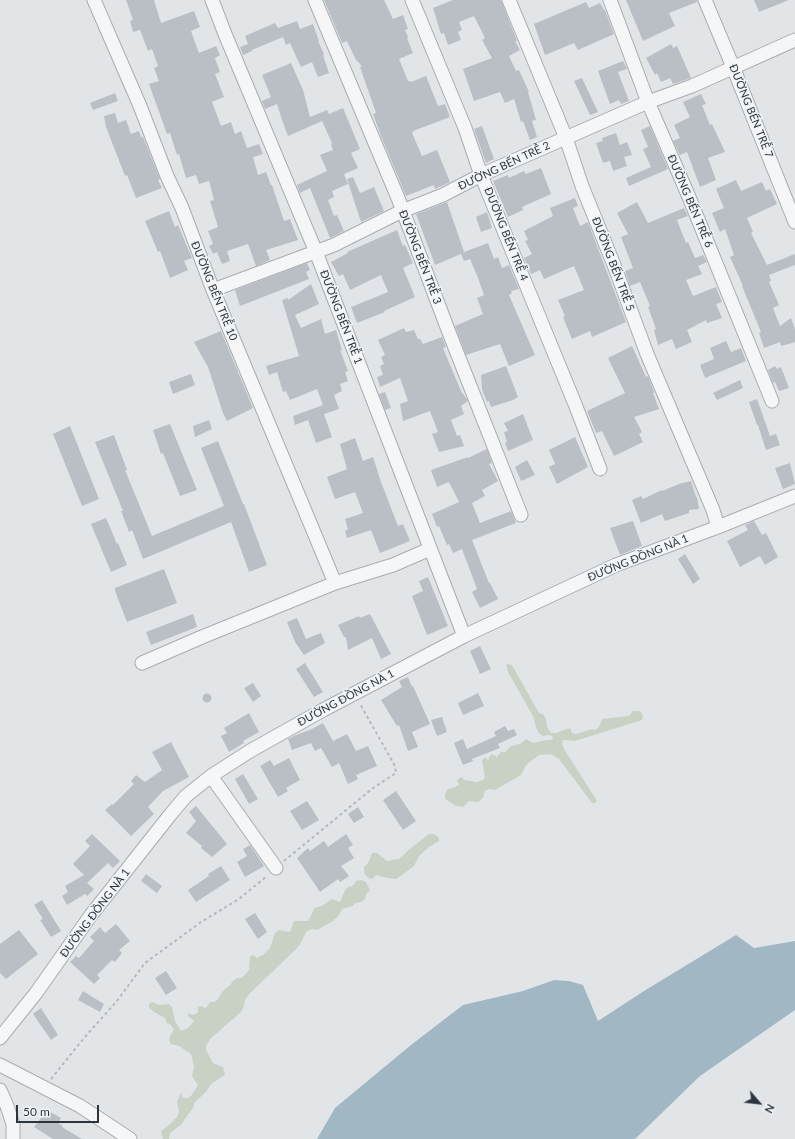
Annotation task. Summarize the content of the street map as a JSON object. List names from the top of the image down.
{
  "streets": {
    "street": [
      "ĐƯỜNG BẾN TRỄ 7",
      "ĐƯỜNG BẾN TRỄ 2",
      "ĐƯỜNG BẾN TRỄ 6",
      "ĐƯỜNG BẾN TRỄ 4",
      "ĐƯỜNG BẾN TRỄ 3",
      "ĐƯỜNG BẾN TRỄ 5",
      "ĐƯỜNG BẾN TRỄ 10",
      "ĐƯỜNG BẾN TRỄ 1",
      "ĐƯỜNG ĐỒNG NÀ 1"
    ]
  },
  "crossings": [
    ["ĐƯỜNG BẾN TRỄ 7", "ĐƯỜNG BẾN TRỄ 2"],
    ["ĐƯỜNG BẾN TRỄ 2", "ĐƯỜNG BẾN TRỄ 6"],
    ["ĐƯỜNG BẾN TRỄ 2", "ĐƯỜNG BẾN TRỄ 4"],
    ["ĐƯỜNG BẾN TRỄ 2", "ĐƯỜNG BẾN TRỄ 3"],
    ["ĐƯỜNG BẾN TRỄ 2", "ĐƯỜNG BẾN TRỄ 5"],
    ["ĐƯỜNG BẾN TRỄ 2", "ĐƯỜNG BẾN TRỄ 10"],
    ["ĐƯỜNG BẾN TRỄ 2", "ĐƯỜNG BẾN TRỄ 1"],
    ["ĐƯỜNG BẾN TRỄ 5", "ĐƯỜNG ĐỒNG NÀ 1"],
    ["ĐƯỜNG BẾN TRỄ 1", "ĐƯỜNG ĐỒNG NÀ 1"]
  ],
  "scale_bar": "50 m",
  "north": "bottom right"
}
